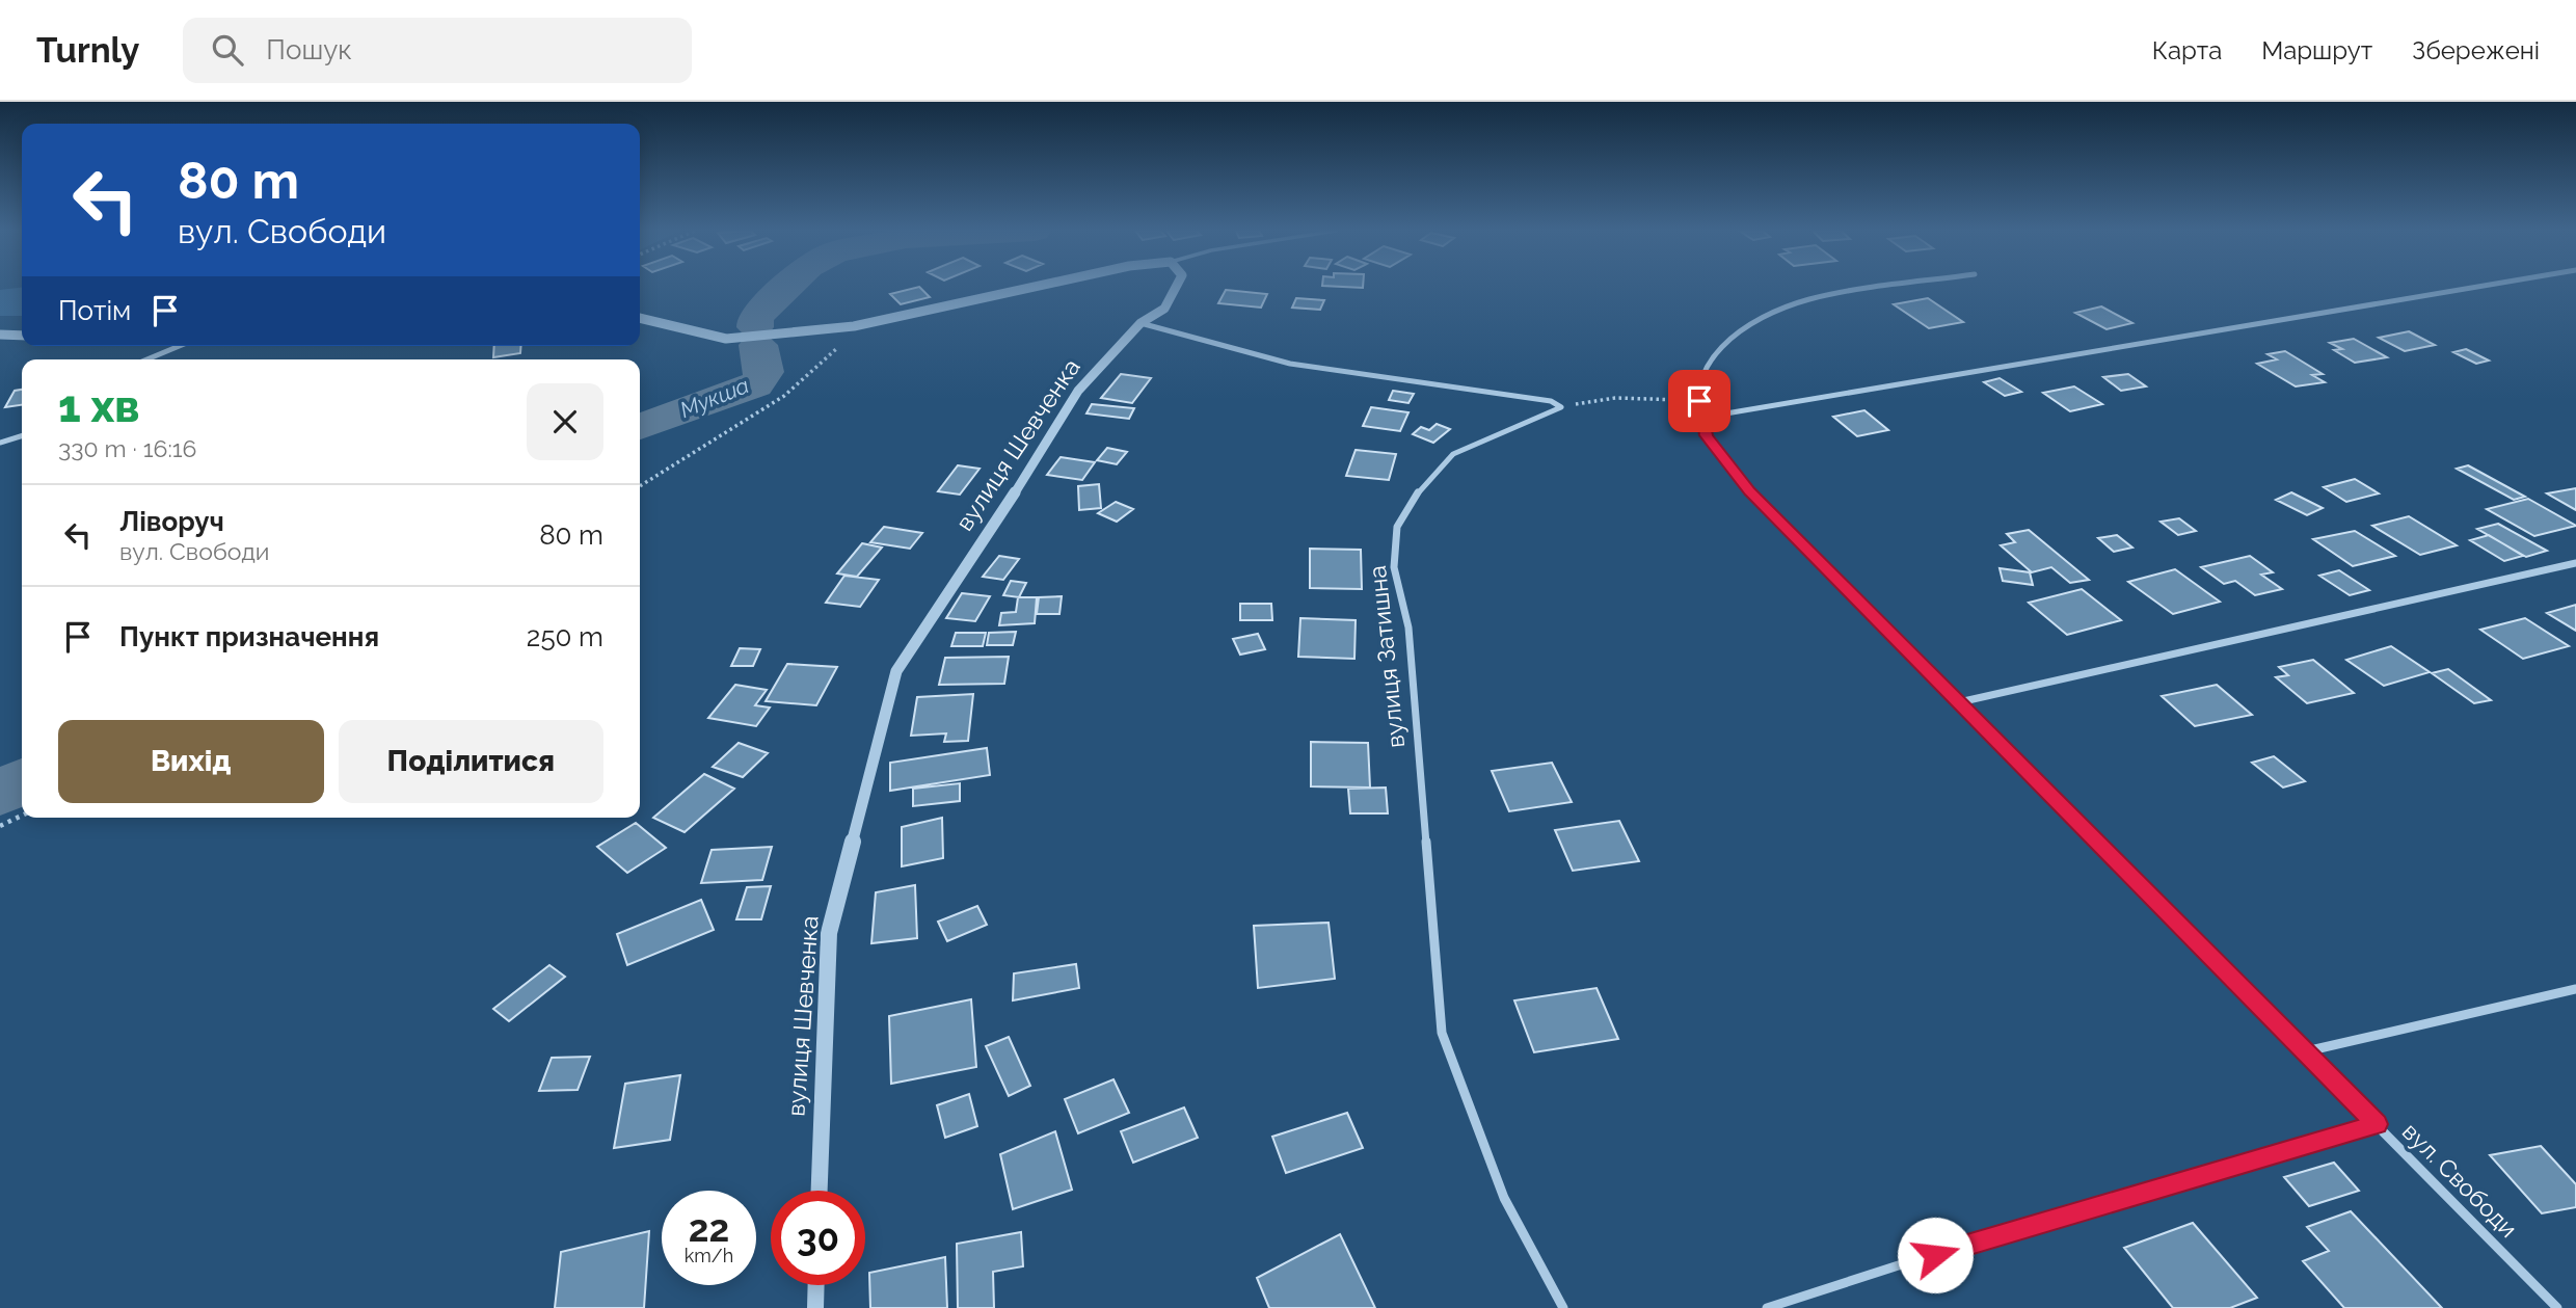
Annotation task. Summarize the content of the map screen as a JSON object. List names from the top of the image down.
{
  "streets": {
    "street": ["вулиця Шевченка", "вулиця Затишна", "вул. Свободи"]
  },
  "water": ["Мукша"],
  "page": {
    "header": "Turnly",
    "search": "Пошук",
    "nav": ["Карта", "Маршрут", "Збережені"],
    "turn": ["80 m", "вул. Свободи"],
    "then": "Потім",
    "heading": ["1 хв", "330 m · 16:16"],
    "list": [
      {
        "name": "Ліворуч",
        "note": "вул. Свободи",
        "value": "80 m"
      },
      {
        "name": "Пункт призначення",
        "value": "250 m"
      }
    ],
    "buttons": ["Вихід", "Поділитися"],
    "speed": "22 km/h",
    "limit": "30"
  }
}
